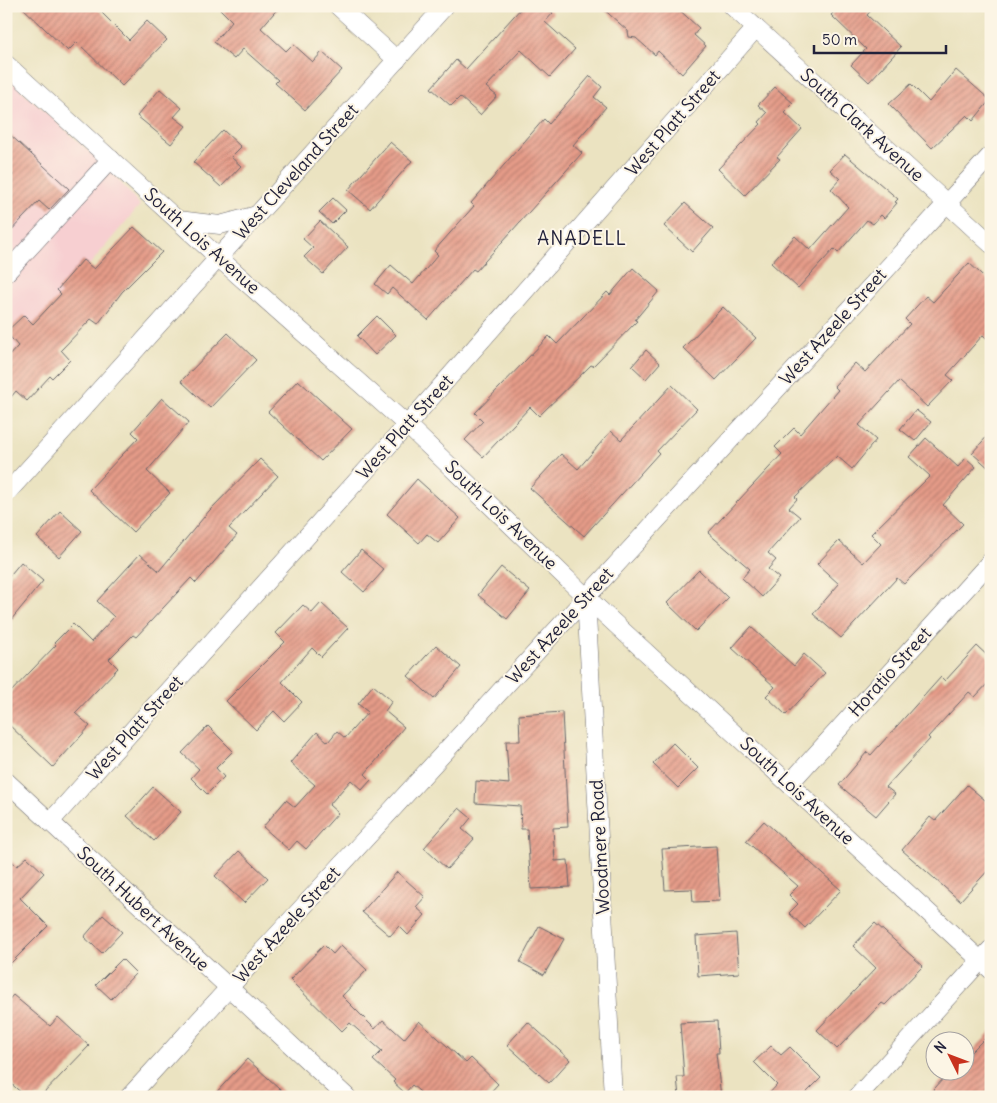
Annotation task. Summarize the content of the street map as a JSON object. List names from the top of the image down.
{
  "streets": {
    "street": [
      "West Platt Street",
      "South Clark Avenue",
      "West Cleveland Street",
      "South Lois Avenue",
      "West Azeele Street",
      "Horatio Street",
      "Woodmere Road",
      "South Hubert Avenue"
    ]
  },
  "crossings": [
    ["West Platt Street", "South Clark Avenue"],
    ["West Platt Street", "South Lois Avenue"],
    ["West Platt Street", "South Hubert Avenue"],
    ["South Clark Avenue", "West Azeele Street"],
    ["West Cleveland Street", "South Lois Avenue"],
    ["South Lois Avenue", "West Azeele Street"],
    ["South Lois Avenue", "Horatio Street"],
    ["South Lois Avenue", "Woodmere Road"],
    ["West Azeele Street", "Woodmere Road"],
    ["West Azeele Street", "South Hubert Avenue"]
  ],
  "districts": ["ANADELL"],
  "scale_bar": "50 m",
  "north": "top left"
}
